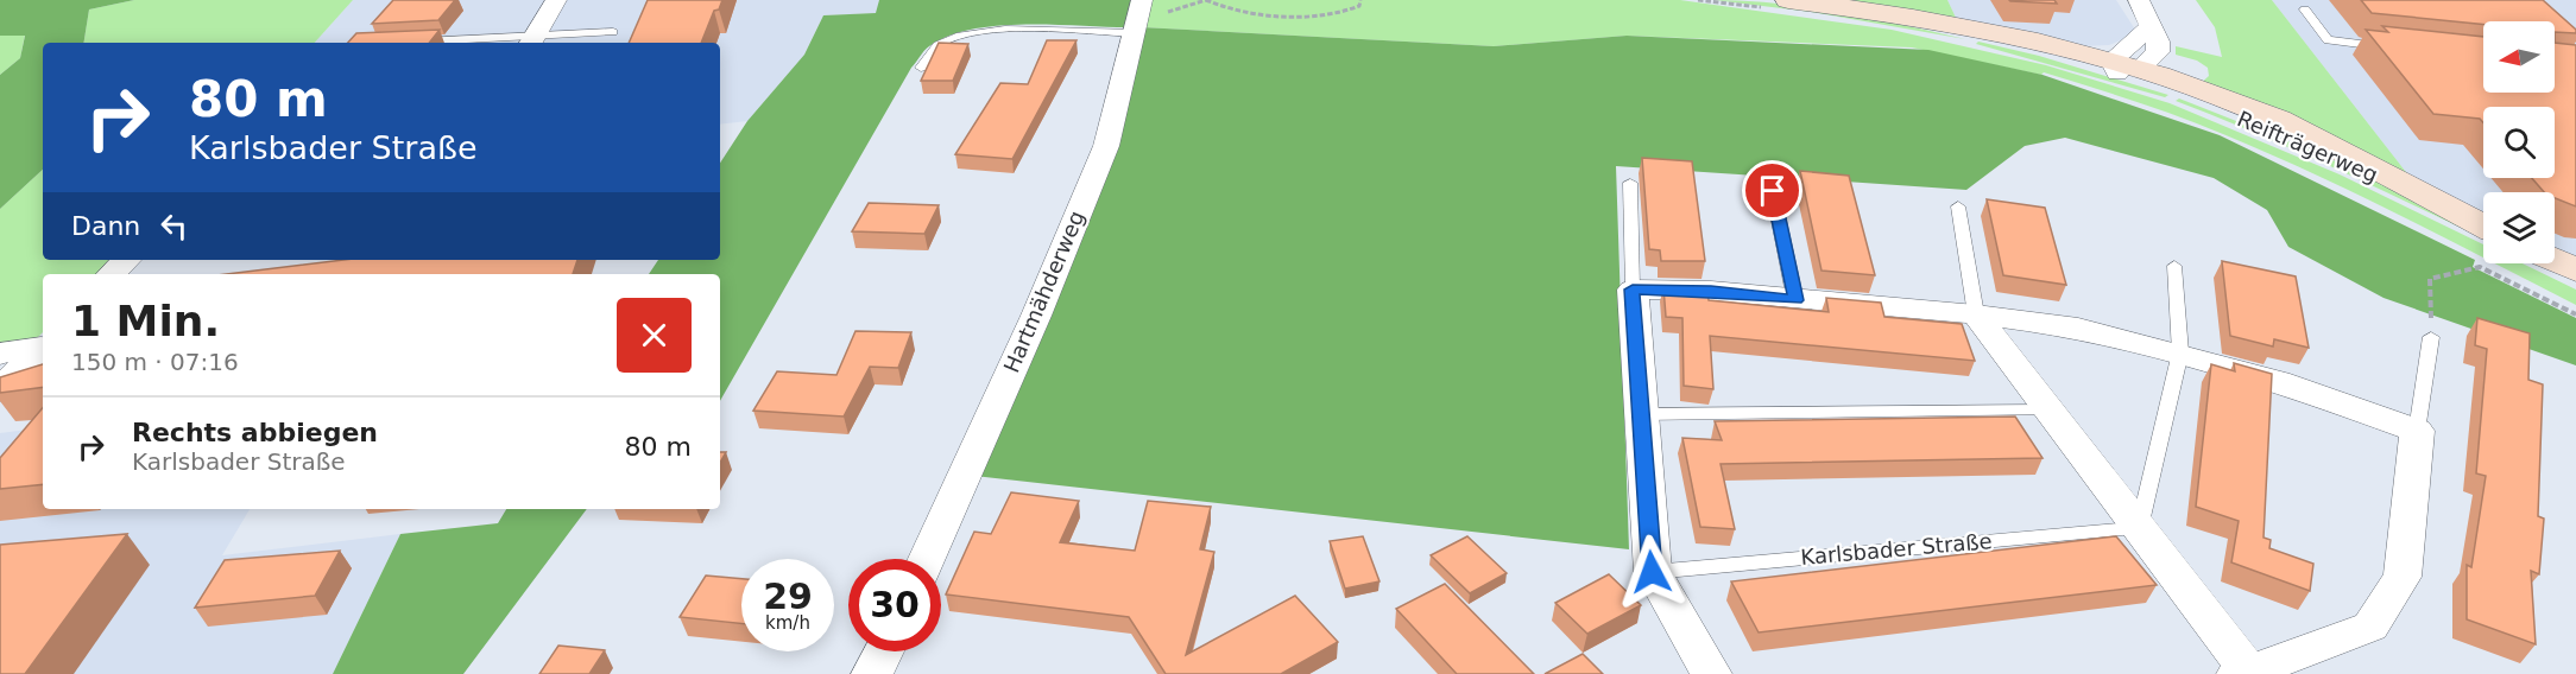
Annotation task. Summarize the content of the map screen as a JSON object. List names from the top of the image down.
{
  "streets": {
    "street": ["Reifträgerweg", "Hartmähderweg"],
    "lane": ["Karlsbader Straße"]
  },
  "north": "left",
  "page": {
    "turn": ["80 m", "Karlsbader Straße"],
    "then": "Dann",
    "heading": ["1 Min.", "150 m · 07:16"],
    "list": [
      {
        "name": "Rechts abbiegen",
        "note": "Karlsbader Straße",
        "value": "80 m"
      }
    ],
    "speed": "29 km/h",
    "limit": "30"
  }
}
